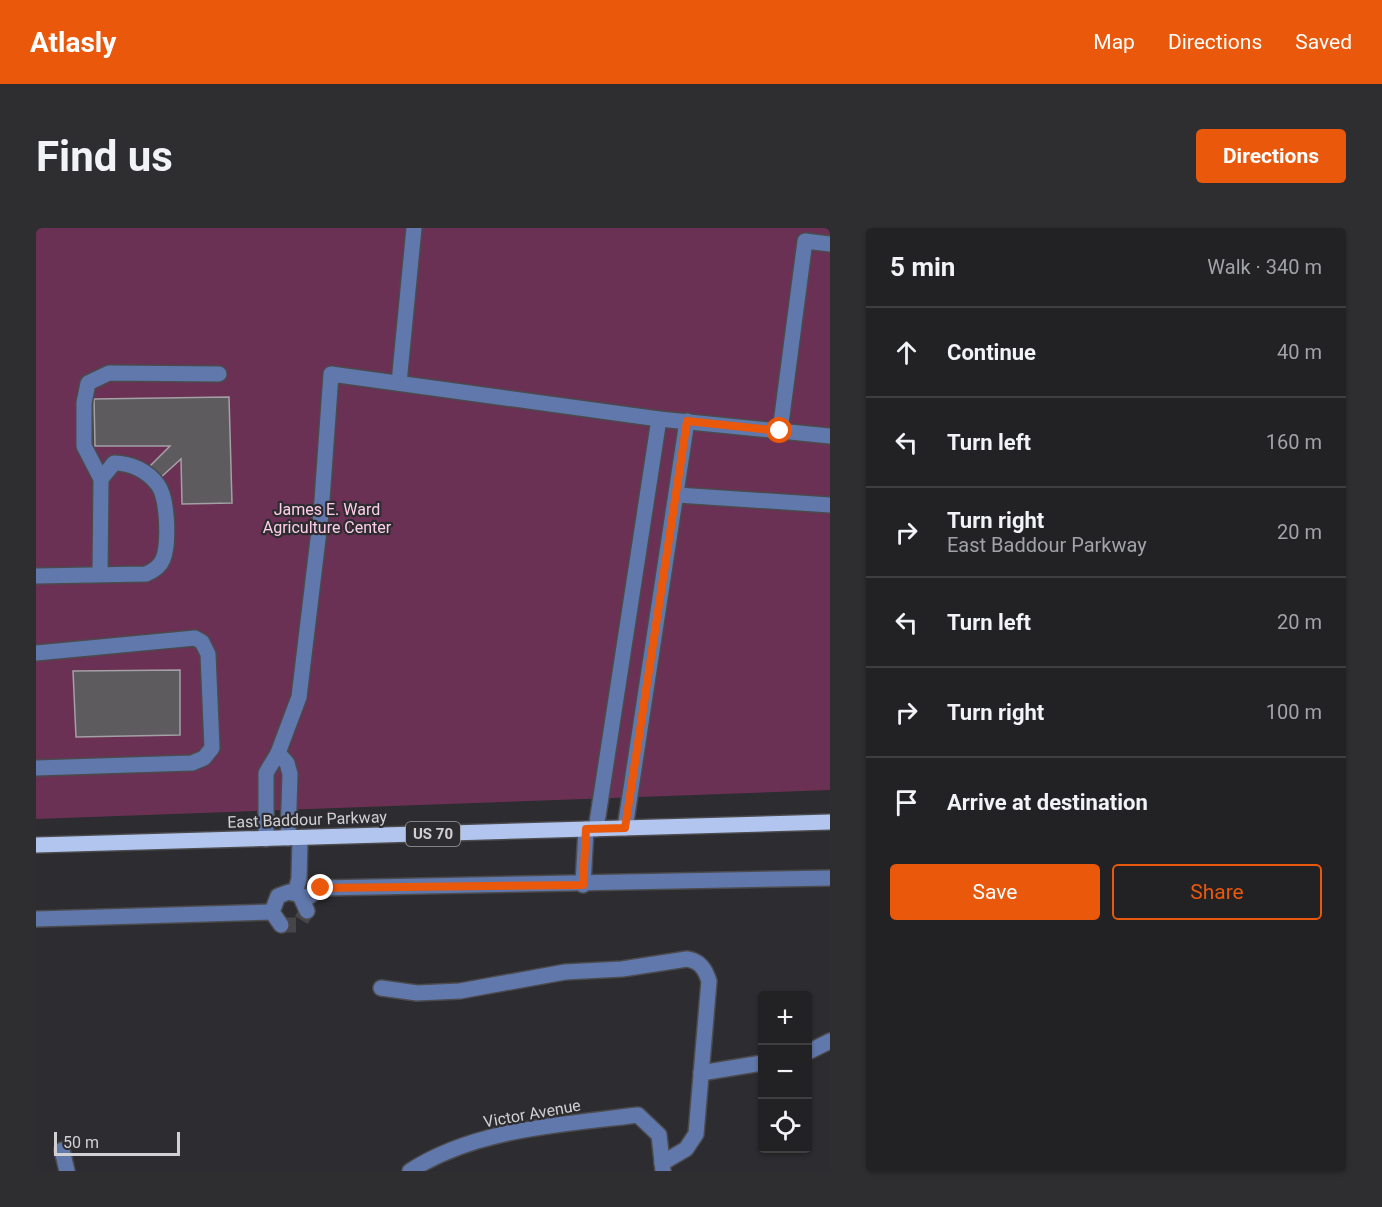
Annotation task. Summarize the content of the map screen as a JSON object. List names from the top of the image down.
{
  "streets": {
    "main road": ["East Baddour Parkway", "US 70"],
    "street": ["Victor Avenue"]
  },
  "parks": ["James E. Ward Agriculture Center"],
  "scale_bar": "50 m",
  "page": {
    "header": "Atlasly",
    "nav": ["Map", "Directions", "Saved"],
    "buttons": [
      "Directions",
      ["Save", "Share"]
    ],
    "title": "Find us",
    "heading": ["5 min", "Walk · 340 m"],
    "list": [
      ["Continue", "40 m"],
      ["Turn left", "160 m"],
      ["Turn right", "East Baddour Parkway", "20 m"],
      ["Turn left", "20 m"],
      ["Turn right", "100 m"],
      "Arrive at destination"
    ],
    "map_buttons": ["+", "−"],
    "scale": "50 m"
  }
}
